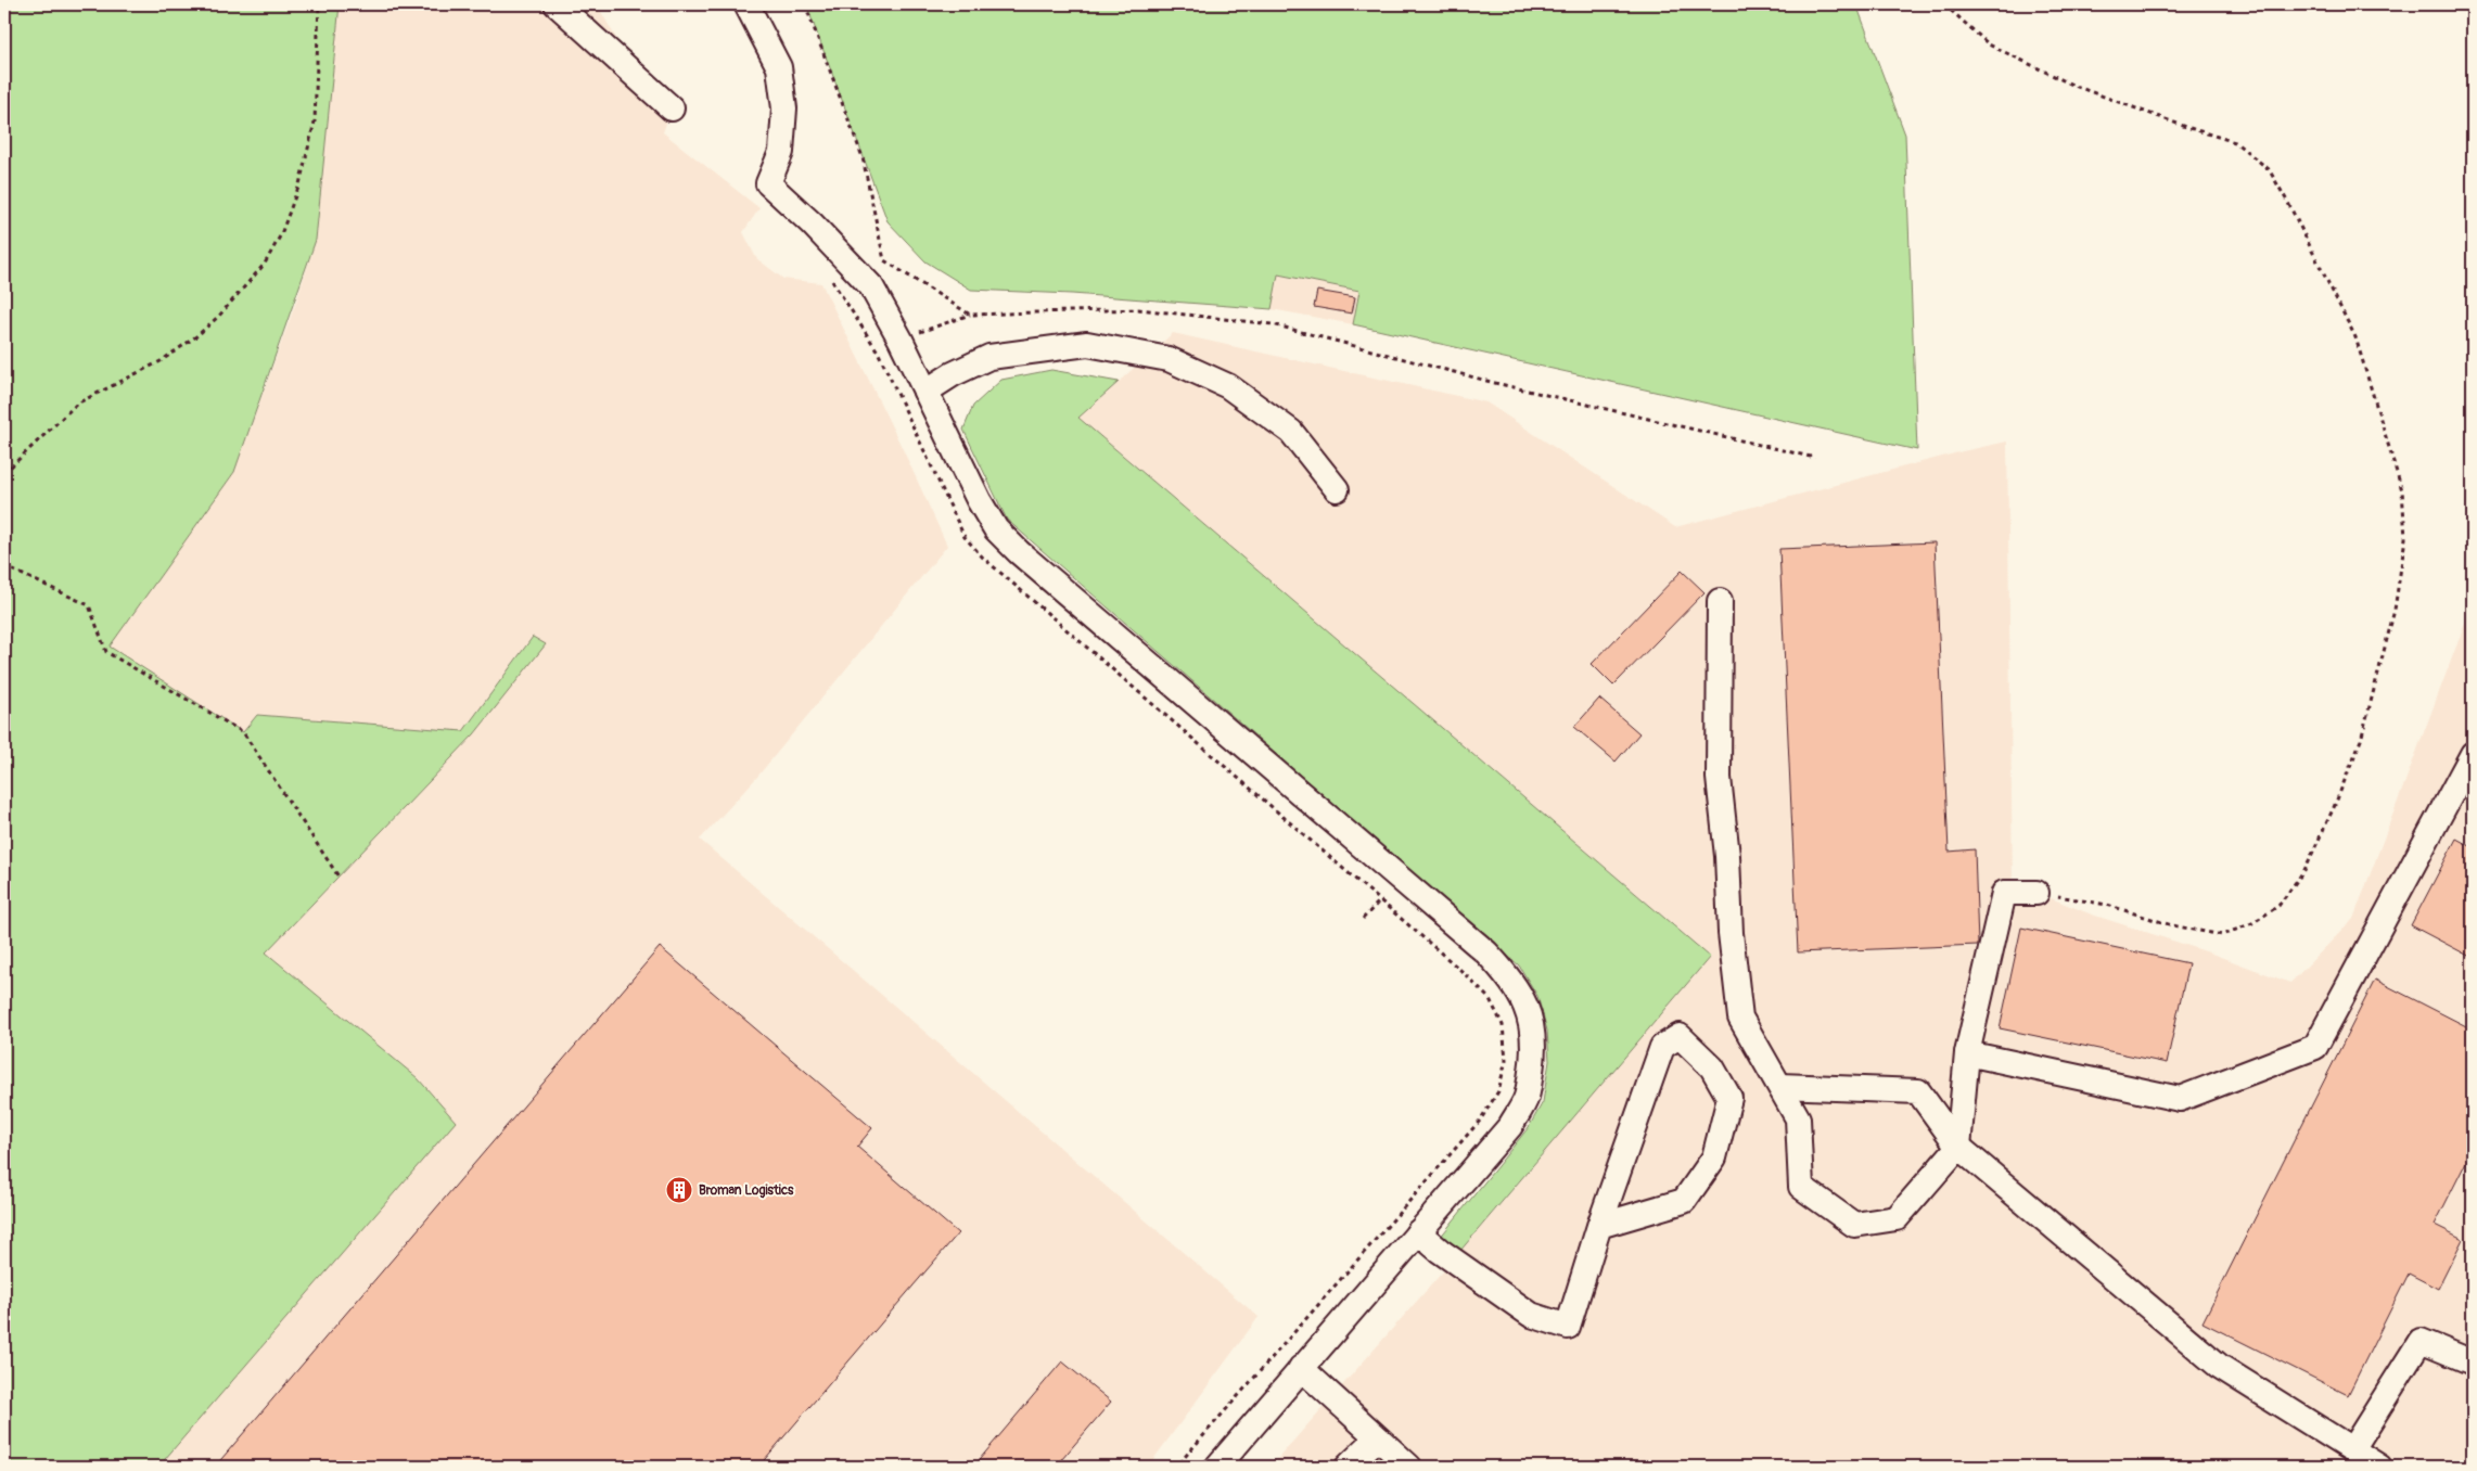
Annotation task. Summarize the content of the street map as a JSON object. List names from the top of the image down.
{
  "places": {
    "building": ["Broman Logistics"]
  }
}
